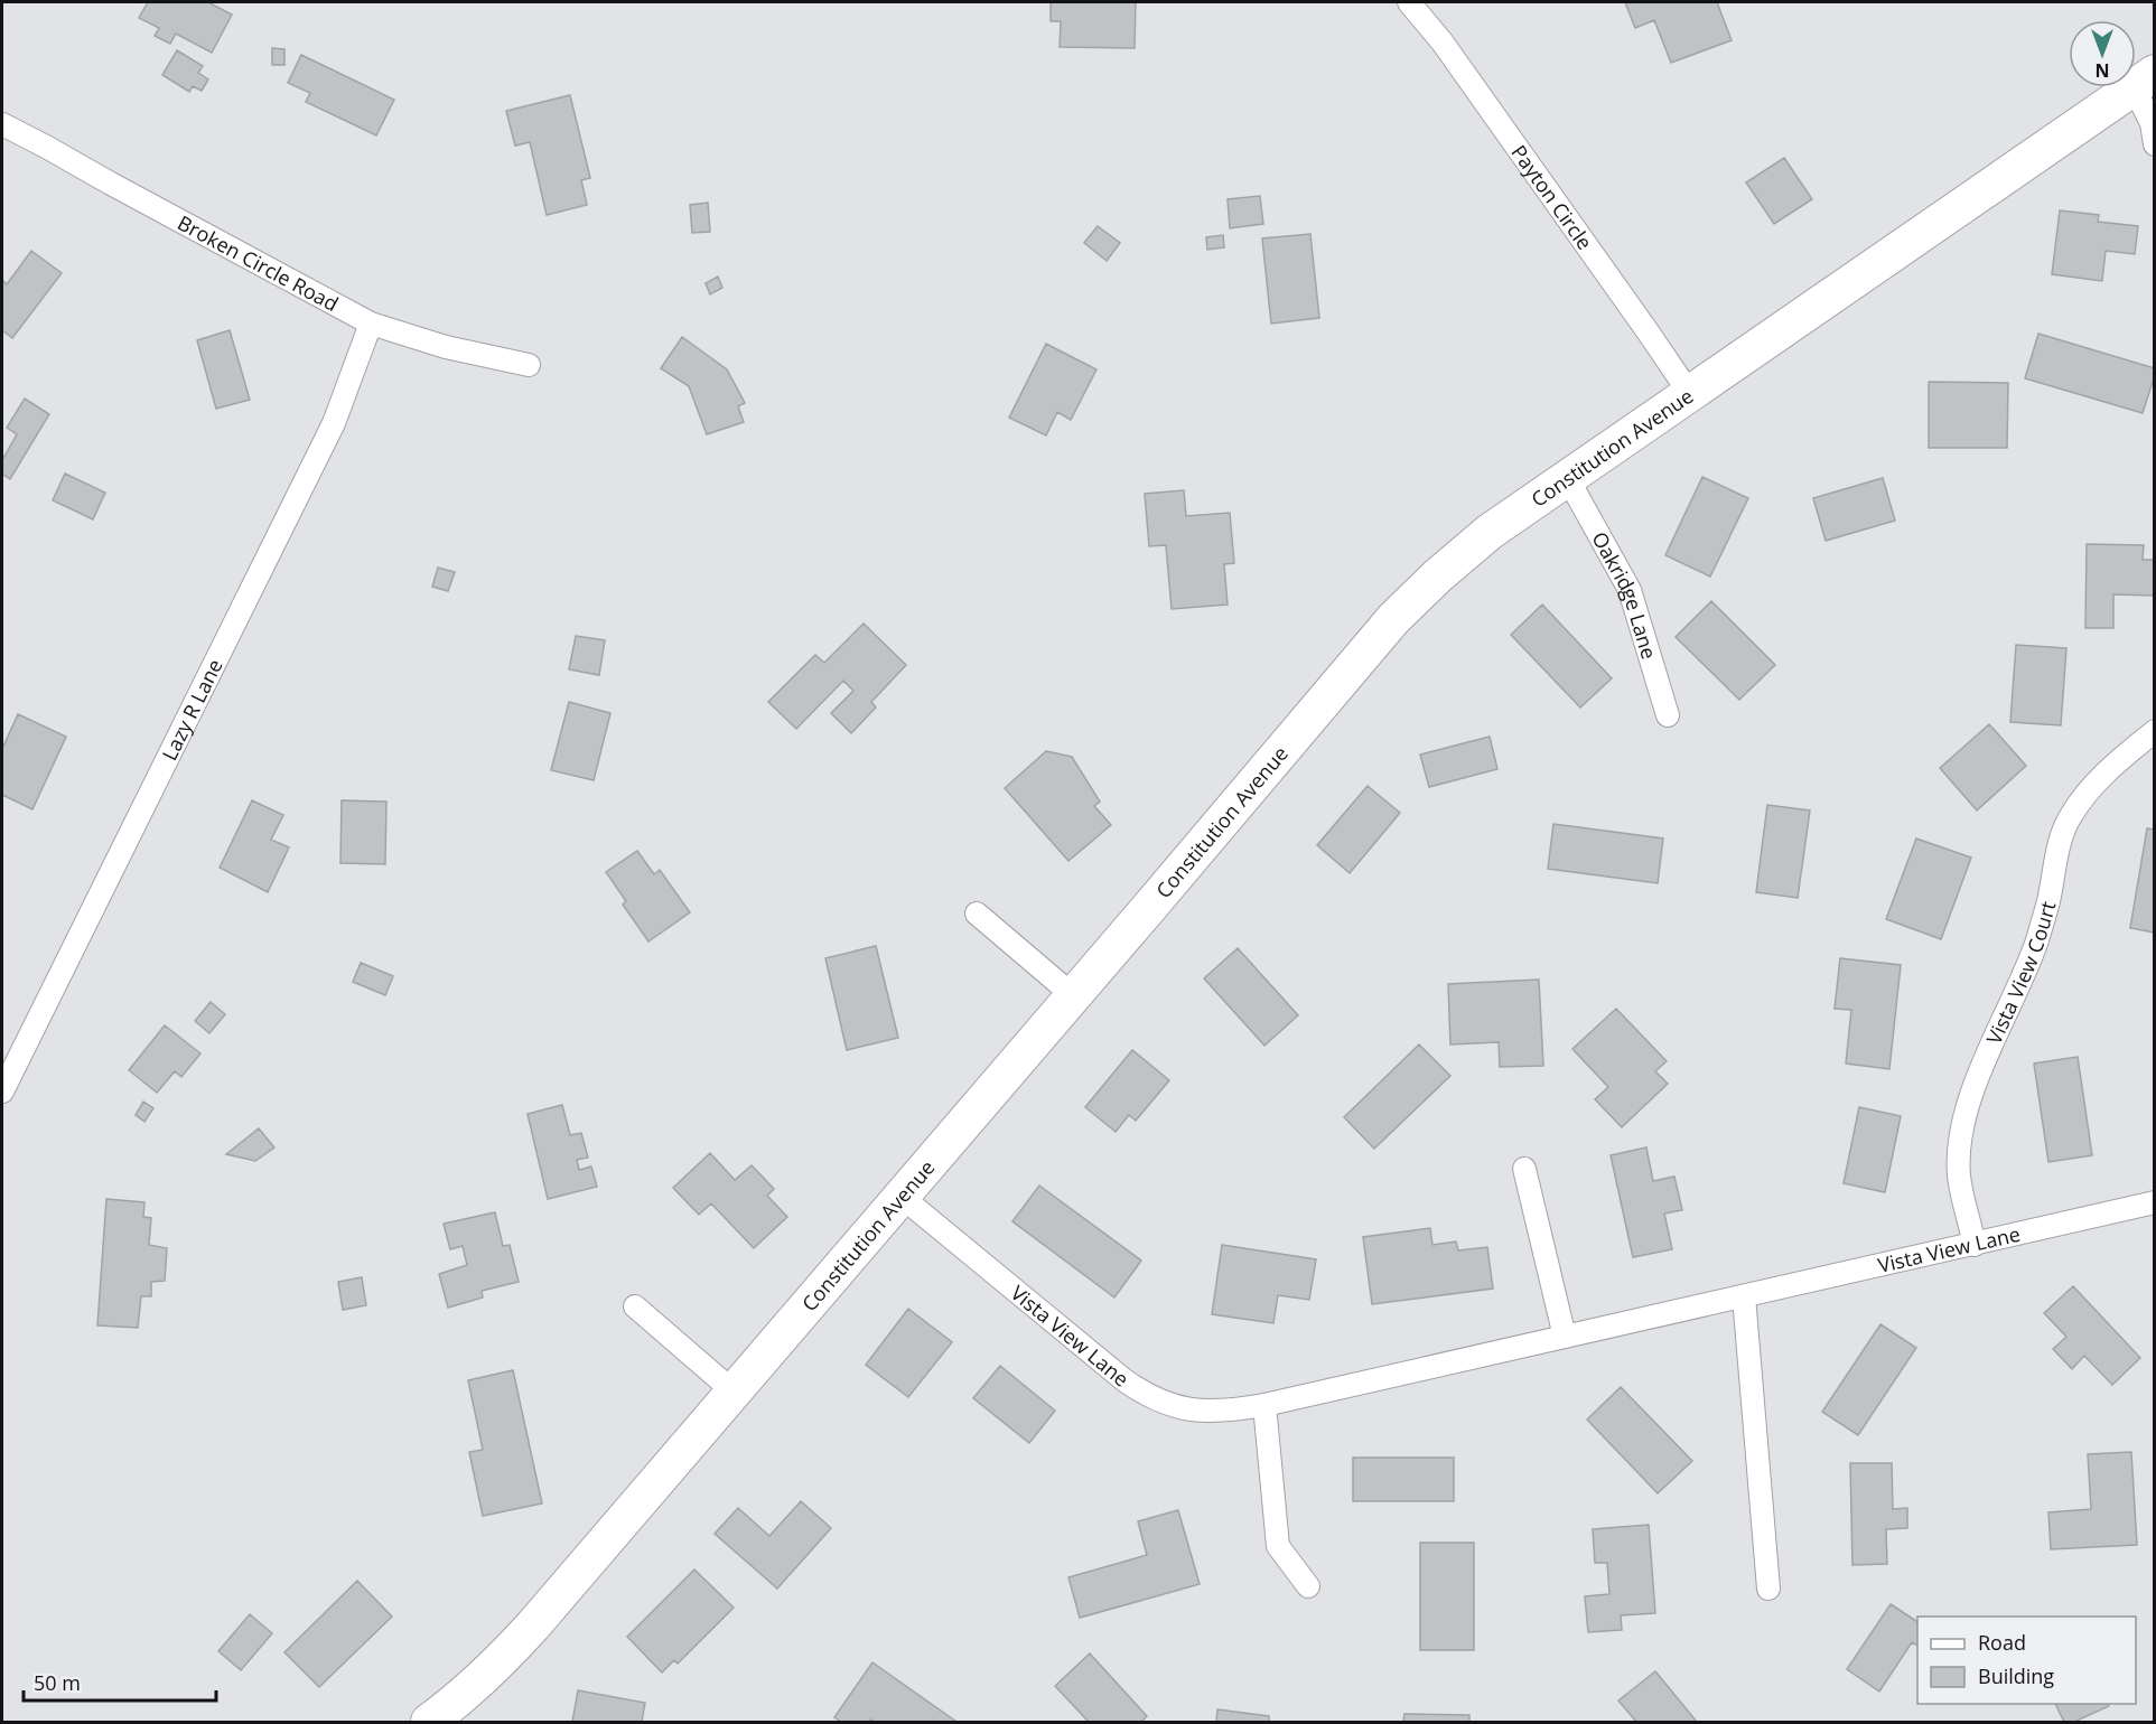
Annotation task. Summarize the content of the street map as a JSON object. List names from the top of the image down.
{
  "streets": {
    "main road": ["Constitution Avenue"],
    "street": [
      "Payton Circle",
      "Broken Circle Road",
      "Oakridge Lane",
      "Lazy R Lane",
      "Vista View Court",
      "Vista View Lane"
    ]
  },
  "crossings": [
    ["Payton Circle", "Constitution Avenue"],
    ["Broken Circle Road", "Lazy R Lane"],
    ["Constitution Avenue", "Oakridge Lane"],
    ["Constitution Avenue", "Vista View Lane"],
    ["Vista View Court", "Vista View Lane"]
  ],
  "legend": ["Road", "Building"],
  "scale_bar": "50 m",
  "north": "bottom"
}
